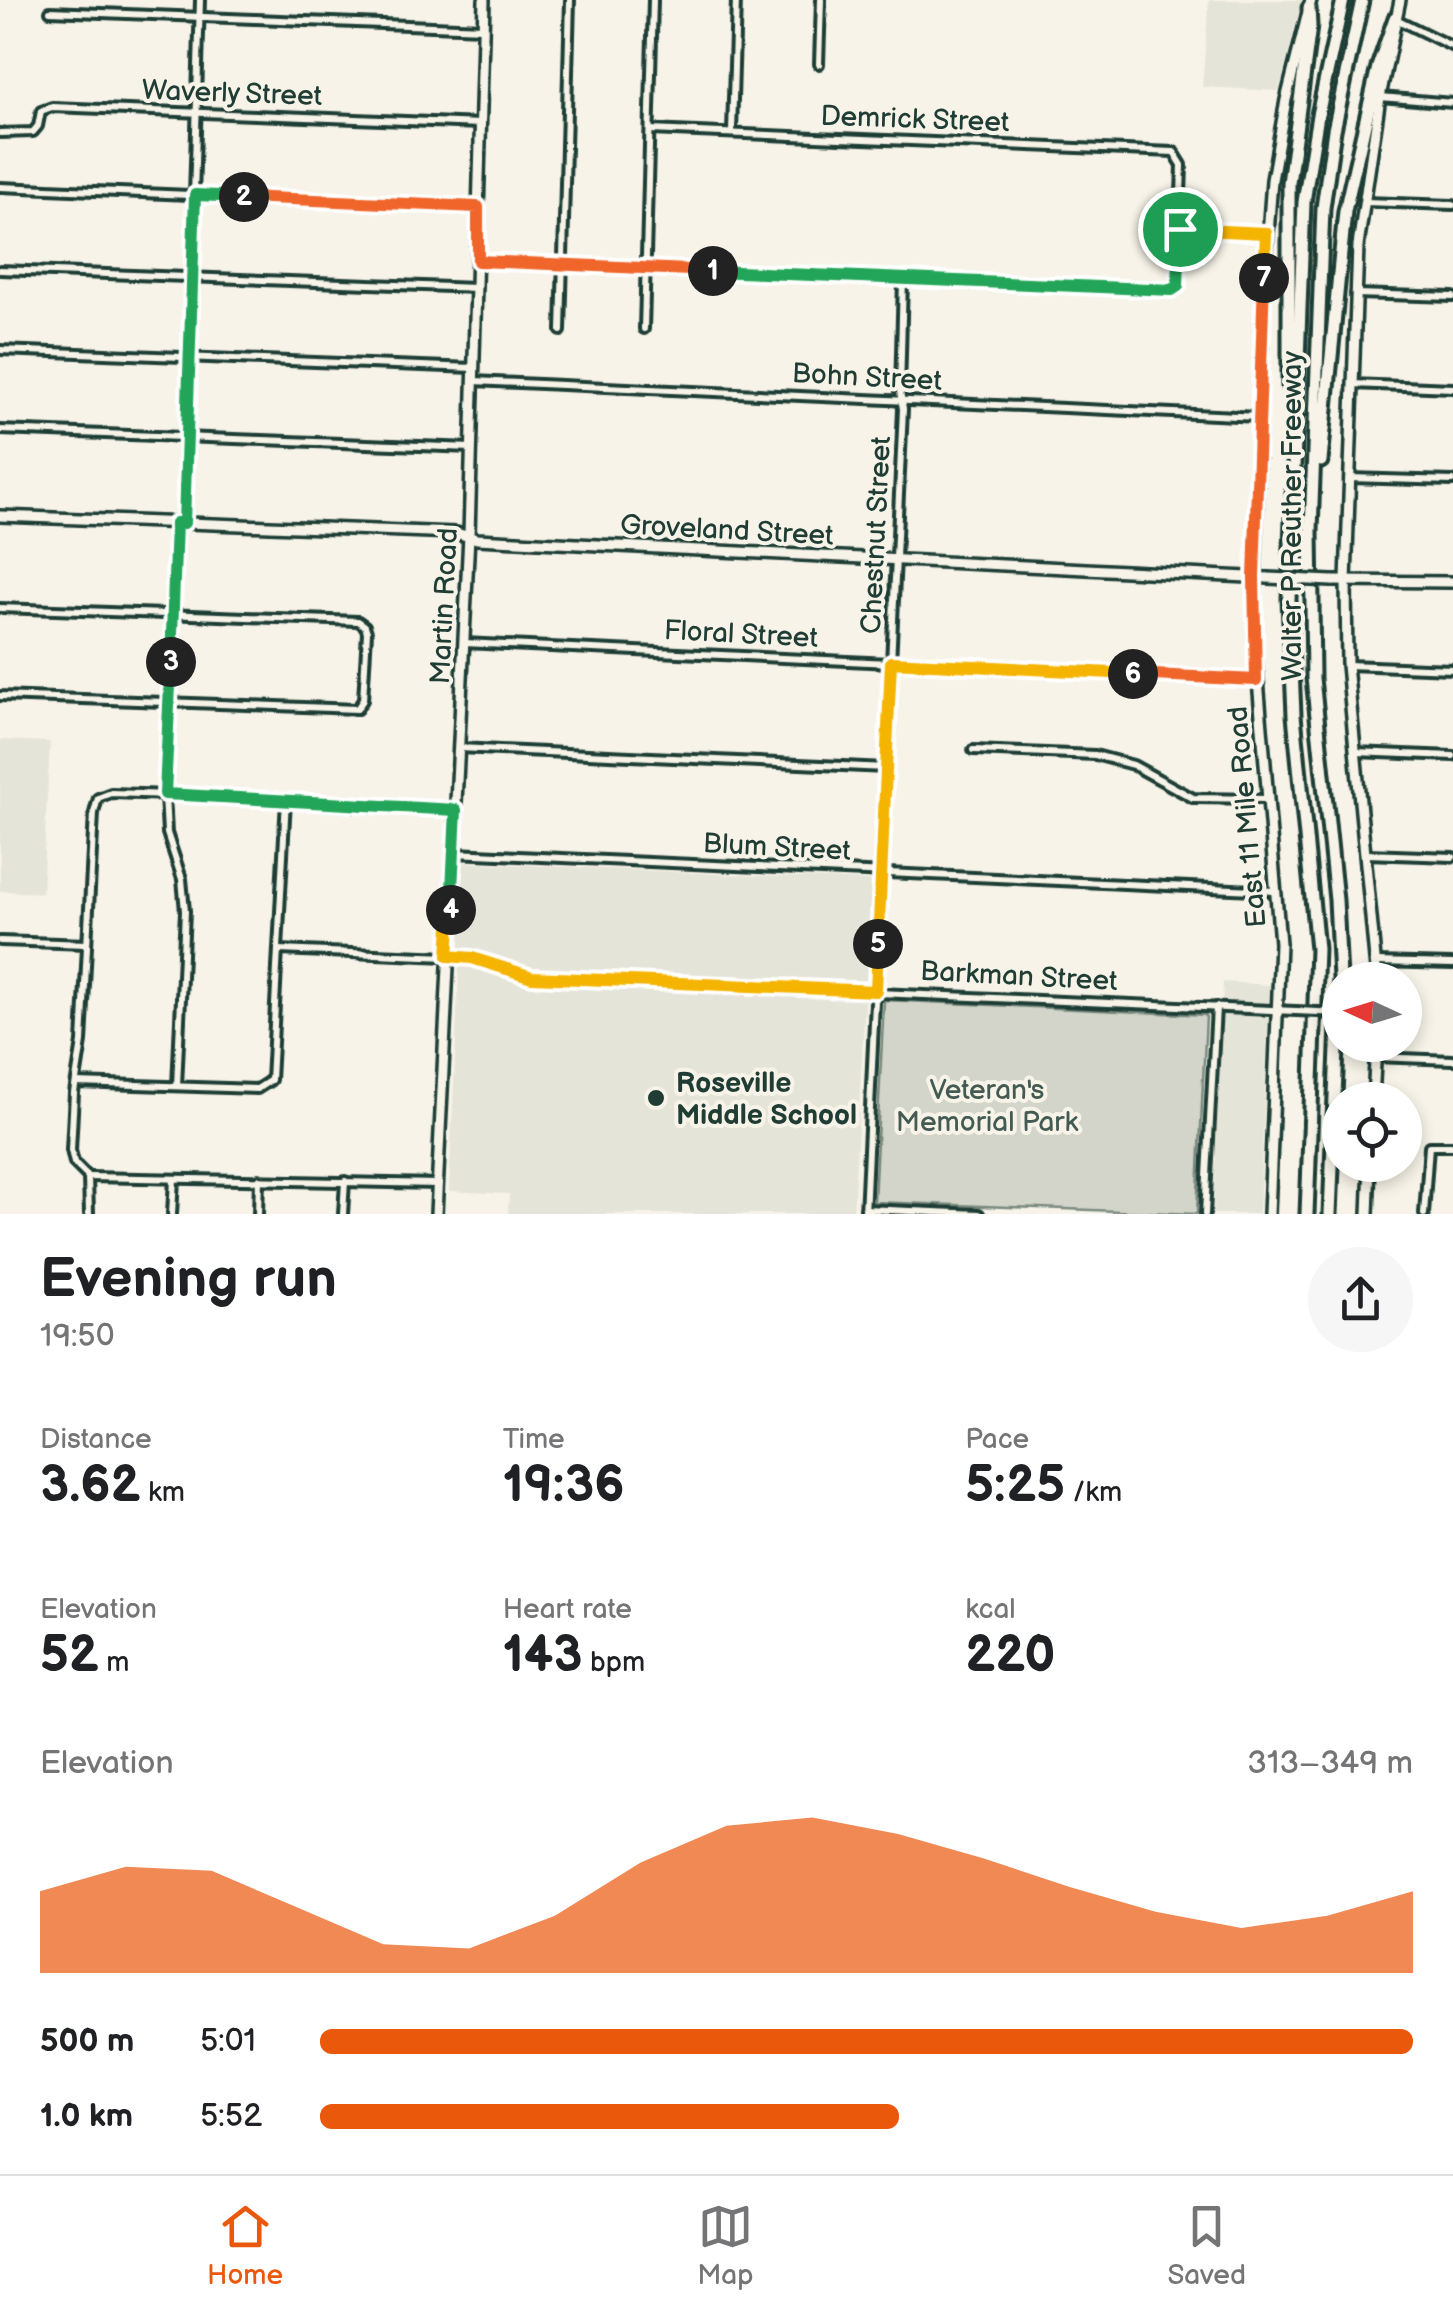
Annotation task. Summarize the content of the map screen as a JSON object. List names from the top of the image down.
{
  "streets": {
    "highway": ["Walter P Reuther Freeway"],
    "street": [
      "Waverly Street",
      "Demrick Street",
      "Bohn Street",
      "Groveland Street",
      "Chestnut Street",
      "Martin Road",
      "Floral Street",
      "East 11 Mile Road",
      "Blum Street",
      "Barkman Street"
    ]
  },
  "crossings": [
    ["Waverly Street", "Martin Road"],
    ["Bohn Street", "Chestnut Street"],
    ["Bohn Street", "Martin Road"],
    ["Bohn Street", "East 11 Mile Road"],
    ["Groveland Street", "Chestnut Street"],
    ["Groveland Street", "Martin Road"],
    ["Groveland Street", "East 11 Mile Road"],
    ["Chestnut Street", "Floral Street"],
    ["Chestnut Street", "Blum Street"],
    ["Chestnut Street", "Barkman Street"],
    ["Martin Road", "Floral Street"],
    ["Martin Road", "Blum Street"],
    ["Martin Road", "Barkman Street"],
    ["Floral Street", "East 11 Mile Road"],
    ["East 11 Mile Road", "Blum Street"],
    ["East 11 Mile Road", "Barkman Street"]
  ],
  "parks": ["Veteran's Memorial Park"],
  "places": ["Roseville Middle School"],
  "north": "left",
  "page": {
    "pins": [
      "2",
      "1",
      "7",
      "3",
      "6",
      "4",
      "5"
    ],
    "heading": ["Evening run", "19:50"],
    "stats": [
      ["Distance", "3.62 km"],
      ["Time", "19:36"],
      ["Pace", "5:25 /km"],
      ["Elevation", "52 m"],
      ["Heart rate", "143 bpm"],
      ["kcal", "220"]
    ],
    "chart": ["Elevation", "313–349 m"],
    "list": [
      {
        "name": "500 m",
        "note": "5:01"
      },
      {
        "name": "1.0 km",
        "note": "5:52"
      }
    ],
    "tabs": ["Home", "Map", "Saved"]
  }
}
